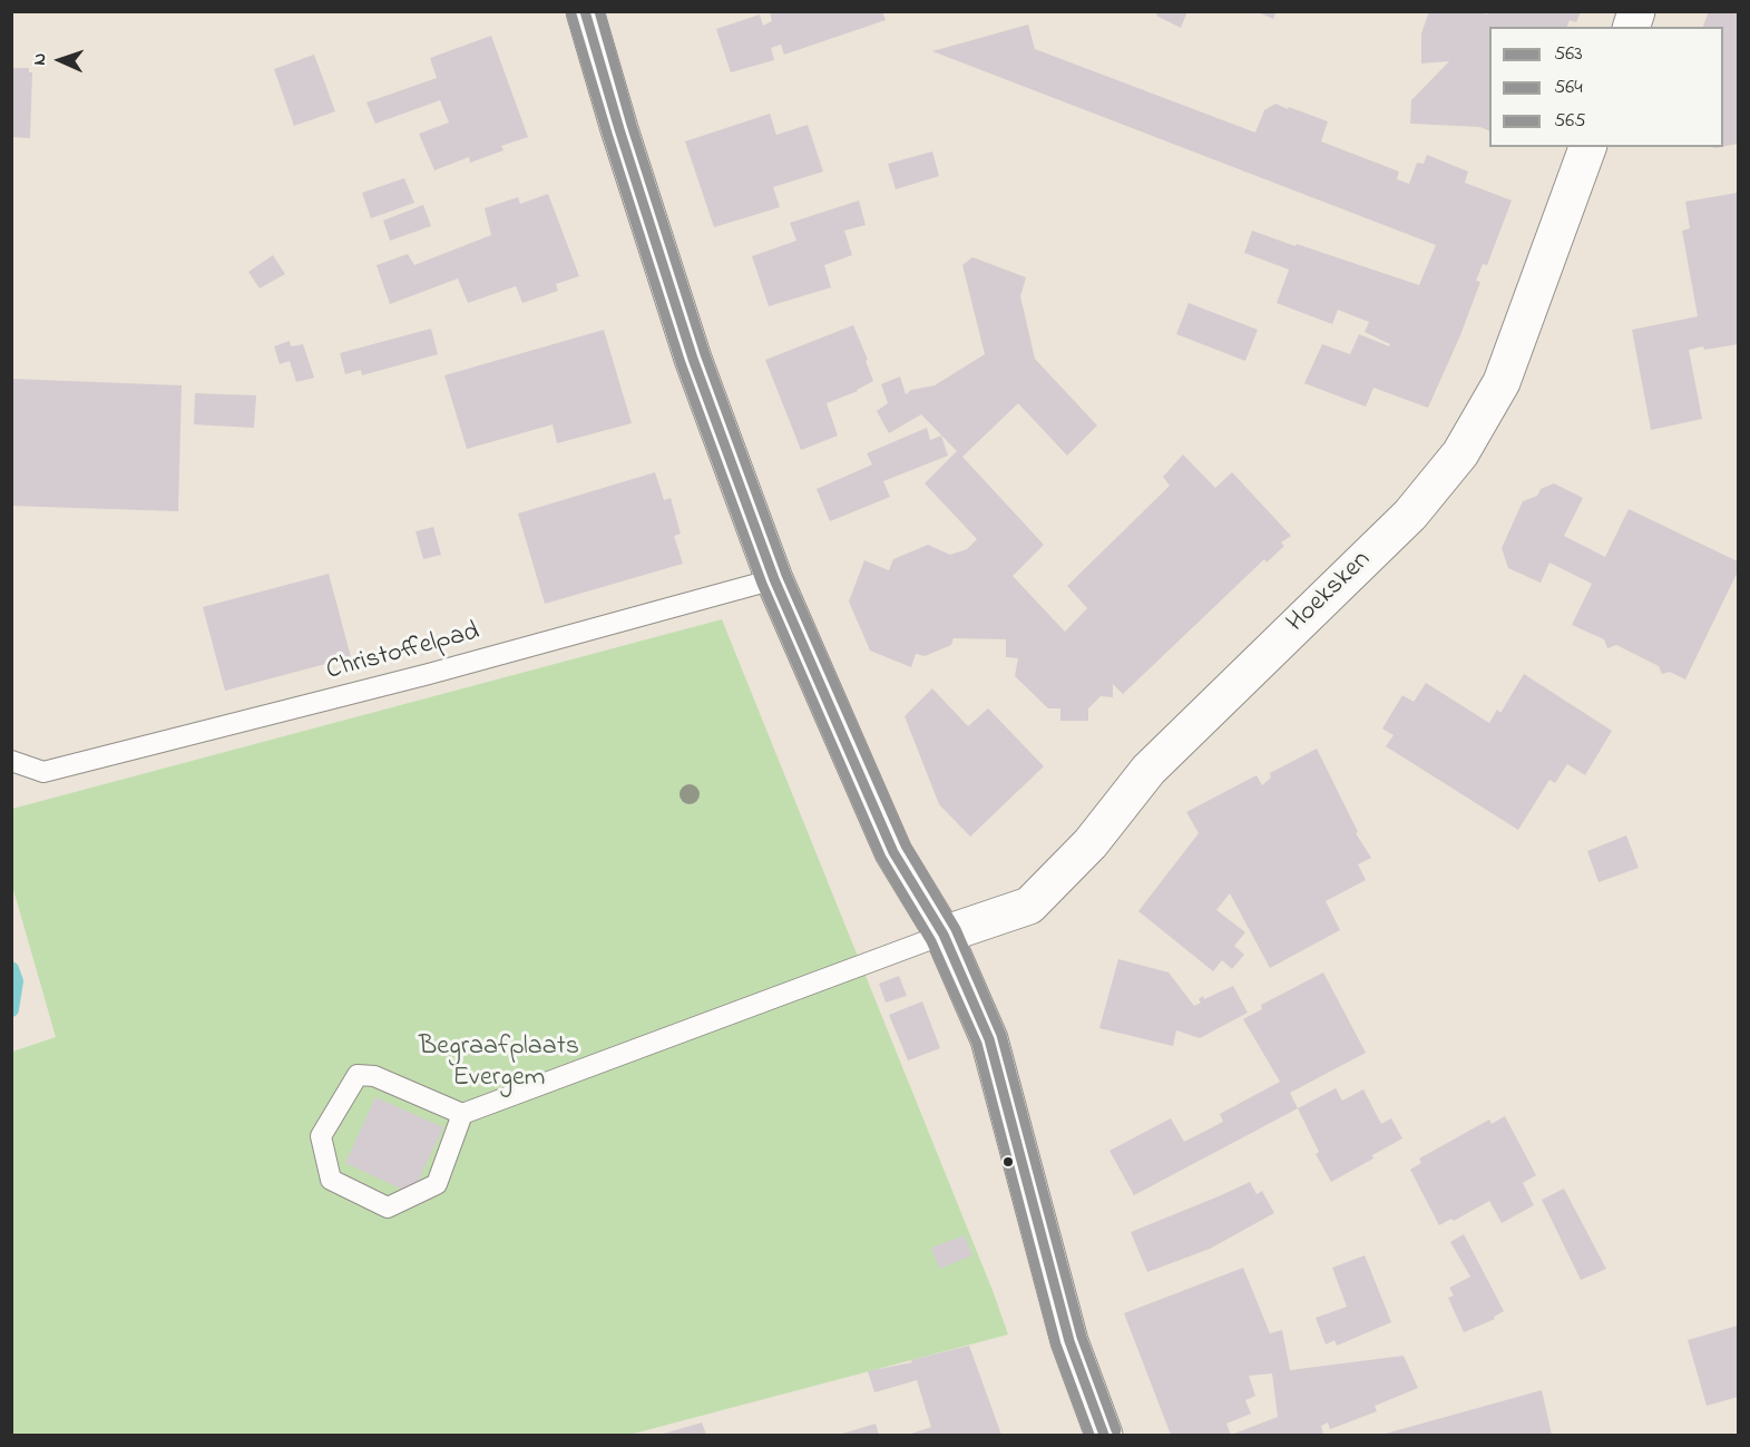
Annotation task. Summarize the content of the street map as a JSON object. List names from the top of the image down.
{
  "streets": {
    "street": ["Hoeksken"],
    "lane": ["Christoffelpad"]
  },
  "parks": ["Begraafplaats Evergem"],
  "lines": ["transit line 563", "transit line 565", "transit line 564"],
  "legend": ["563", "564", "565"],
  "north": "left"
}
